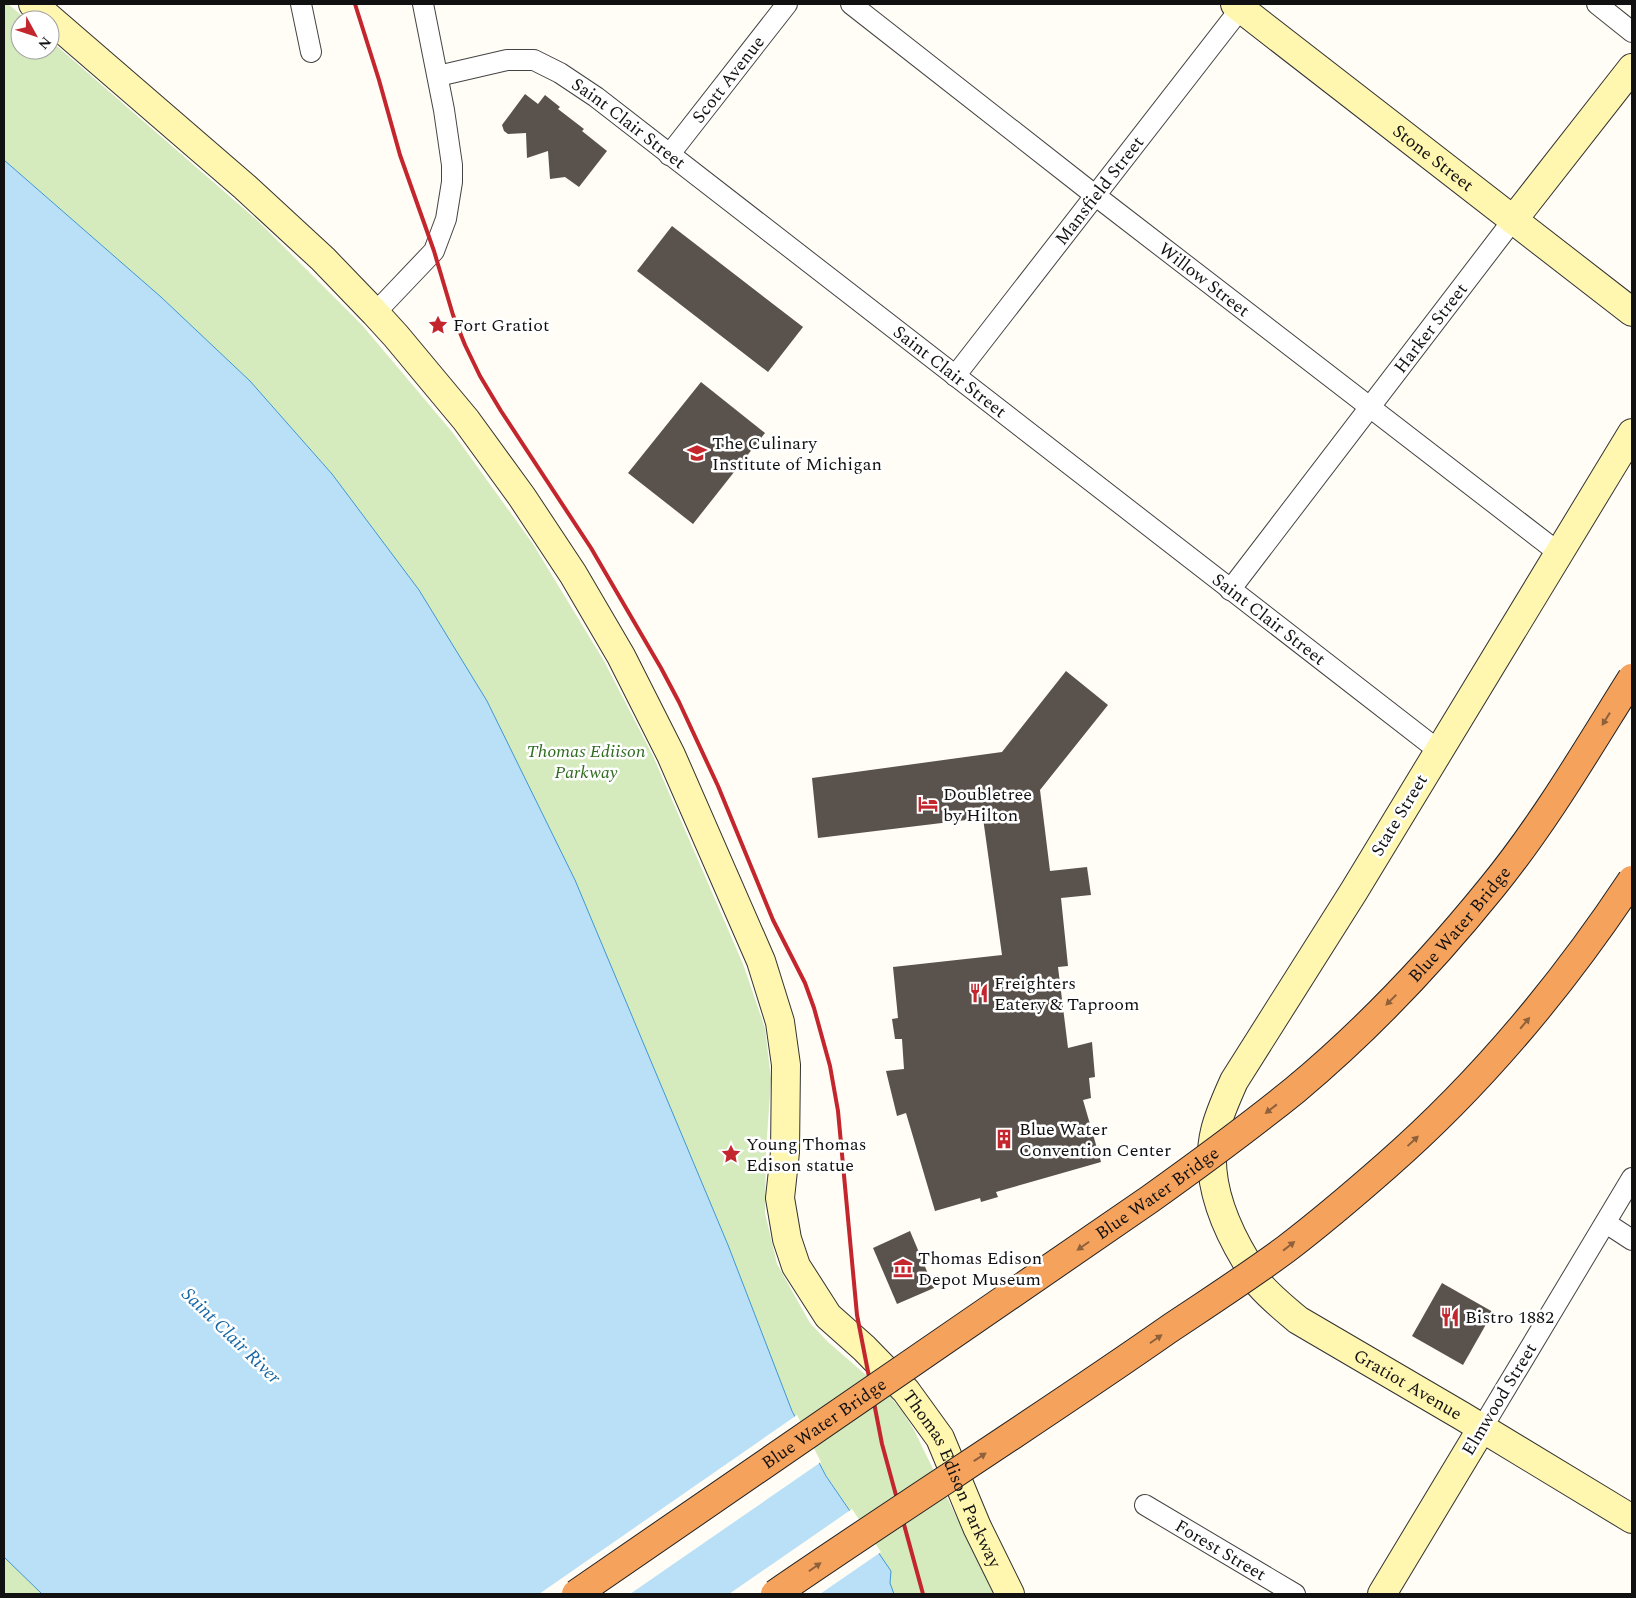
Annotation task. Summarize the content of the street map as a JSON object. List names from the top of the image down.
{
  "streets": {
    "highway": ["Blue Water Bridge"],
    "street": [
      "Scott Avenue",
      "Saint Clair Street",
      "Stone Street",
      "Mansfield Street",
      "Willow Street",
      "Harker Street",
      "State Street",
      "Gratiot Avenue",
      "Elmwood Street",
      "Thomas Edison Parkway",
      "Forest Street"
    ]
  },
  "crossings": [
    ["Scott Avenue", "Saint Clair Street"],
    ["Saint Clair Street", "Mansfield Street"],
    ["Saint Clair Street", "Harker Street"],
    ["Saint Clair Street", "State Street"],
    ["Stone Street", "Mansfield Street"],
    ["Stone Street", "Harker Street"],
    ["Mansfield Street", "Willow Street"],
    ["Willow Street", "Harker Street"],
    ["Willow Street", "State Street"],
    ["State Street", "Gratiot Avenue"],
    ["Gratiot Avenue", "Elmwood Street"]
  ],
  "water": ["Saint Clair River"],
  "parks": ["Thomas Ediison Parkway"],
  "places": {
    "place": ["Fort Gratiot", "Young Thomas Edison statue"],
    "school or university": ["The Culinary Institute of Michigan"],
    "hotel": ["Doubletree by Hilton"],
    "restaurant": ["Freighters Eatery & Taproom", "Bistro 1882"],
    "building": ["Blue Water Convention Center"],
    "museum": ["Thomas Edison Depot Museum"]
  },
  "north": "bottom right"
}
